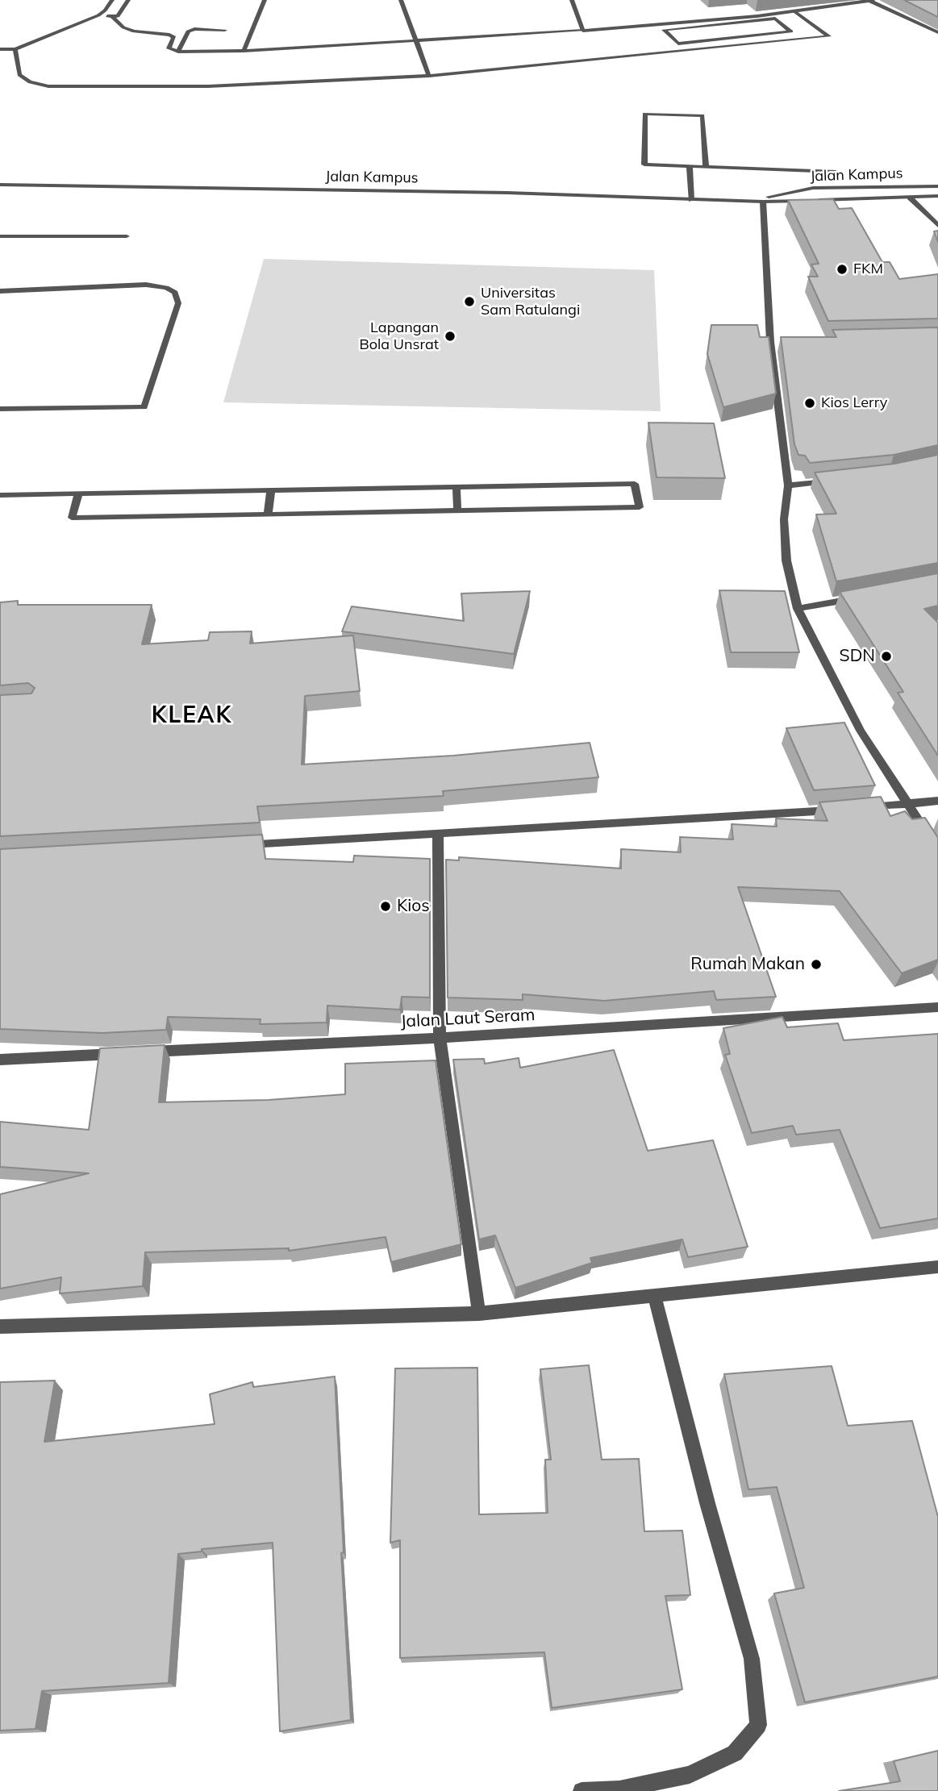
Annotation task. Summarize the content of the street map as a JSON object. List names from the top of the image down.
{
  "streets": {
    "street": ["Jalan Kampus", "Jalan Laut Seram"]
  },
  "districts": ["KLEAK"],
  "places": [
    "FKM",
    "Universitas Sam Ratulangi",
    "Lapangan Bola Unsrat",
    "Kios Lerry",
    "SDN",
    "Kios",
    "Rumah Makan"
  ]
}
